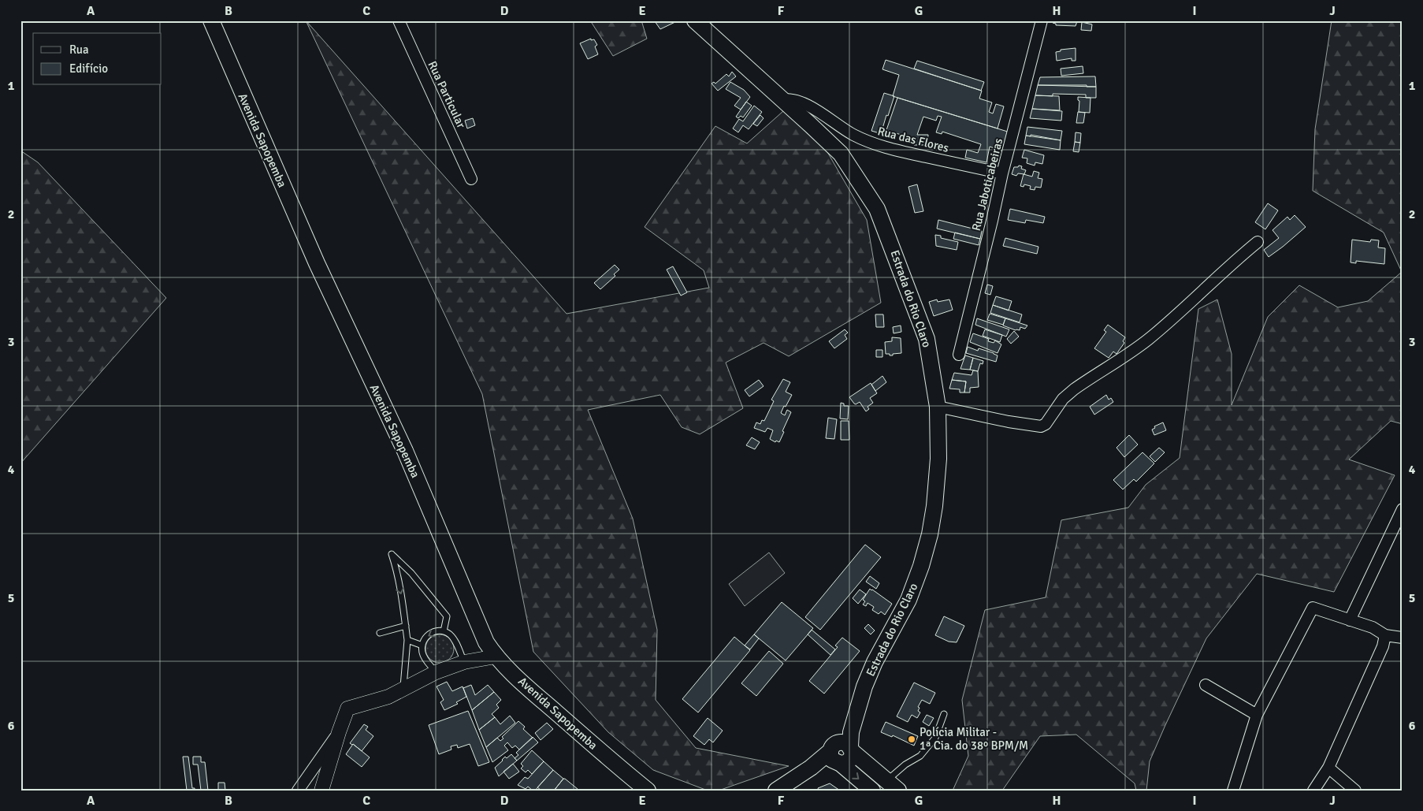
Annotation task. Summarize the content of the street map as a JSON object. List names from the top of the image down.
{
  "streets": {
    "main road": ["Avenida Sapopemba", "Estrada do Rio Claro"],
    "street": ["Rua Particular", "Rua das Flores", "Rua Jaboticabeiras"]
  },
  "crossings": [
    ["Rua das Flores", "Rua Jaboticabeiras"],
    ["Rua das Flores", "Estrada do Rio Claro"]
  ],
  "places": ["Polícia Militar - 1ª Cia. do 38º BPM/M"],
  "legend": ["Rua", "Edifício"],
  "grid": {
    "columns": [
      "A",
      "B",
      "C",
      "D",
      "E",
      "F",
      "G",
      "H",
      "I",
      "J"
    ],
    "rows": [
      "1",
      "2",
      "3",
      "4",
      "5",
      "6"
    ]
  }
}
